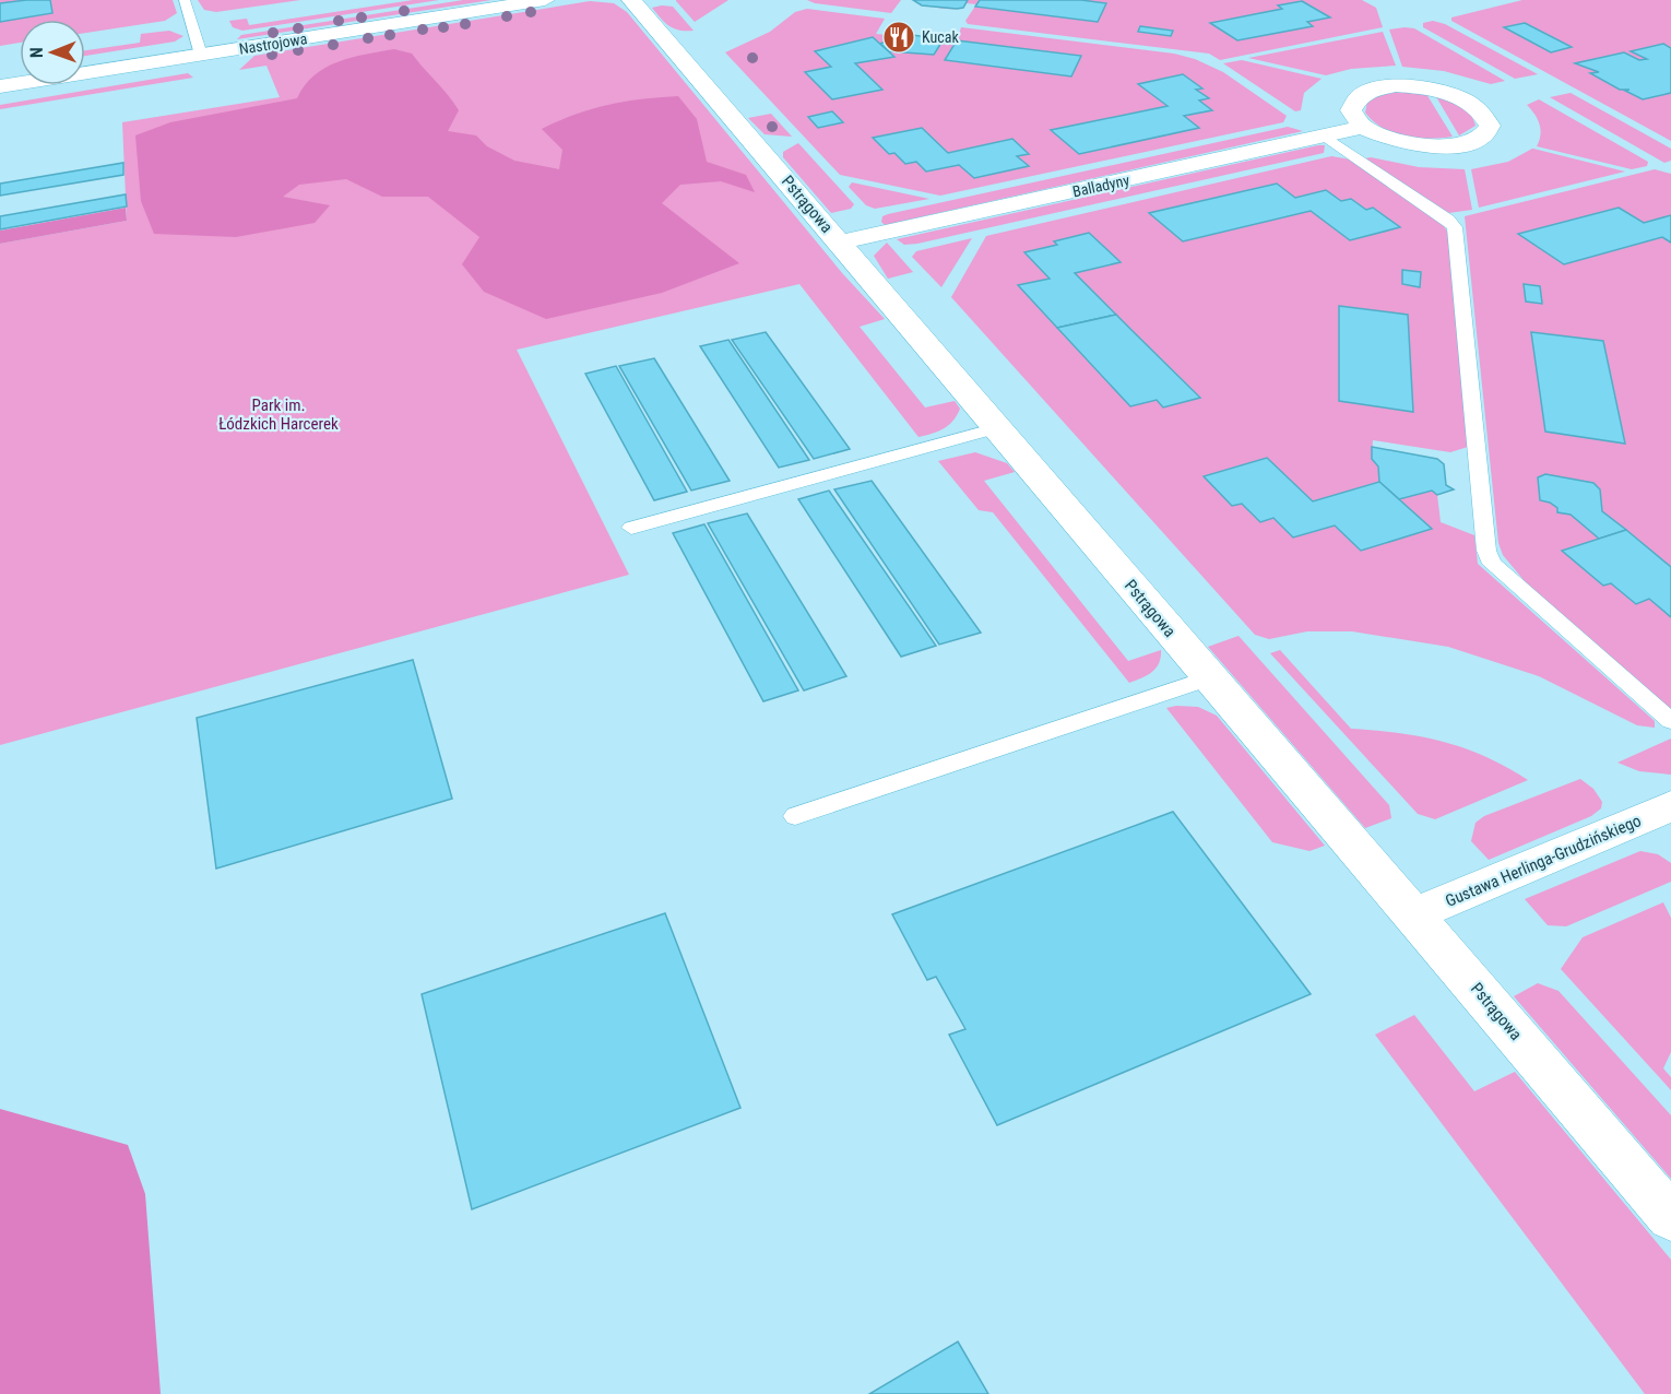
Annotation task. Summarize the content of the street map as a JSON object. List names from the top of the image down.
{
  "streets": {
    "street": [
      "Nastrojowa",
      "Balladyny",
      "Pstrągowa",
      "Gustawa Herlinga-Grudzińskiego"
    ]
  },
  "crossings": [
    ["Balladyny", "Pstrągowa"],
    ["Pstrągowa", "Gustawa Herlinga-Grudzińskiego"]
  ],
  "parks": ["Park im. Łódzkich Harcerek"],
  "places": {
    "restaurant": ["Kucak"]
  },
  "north": "left"
}
